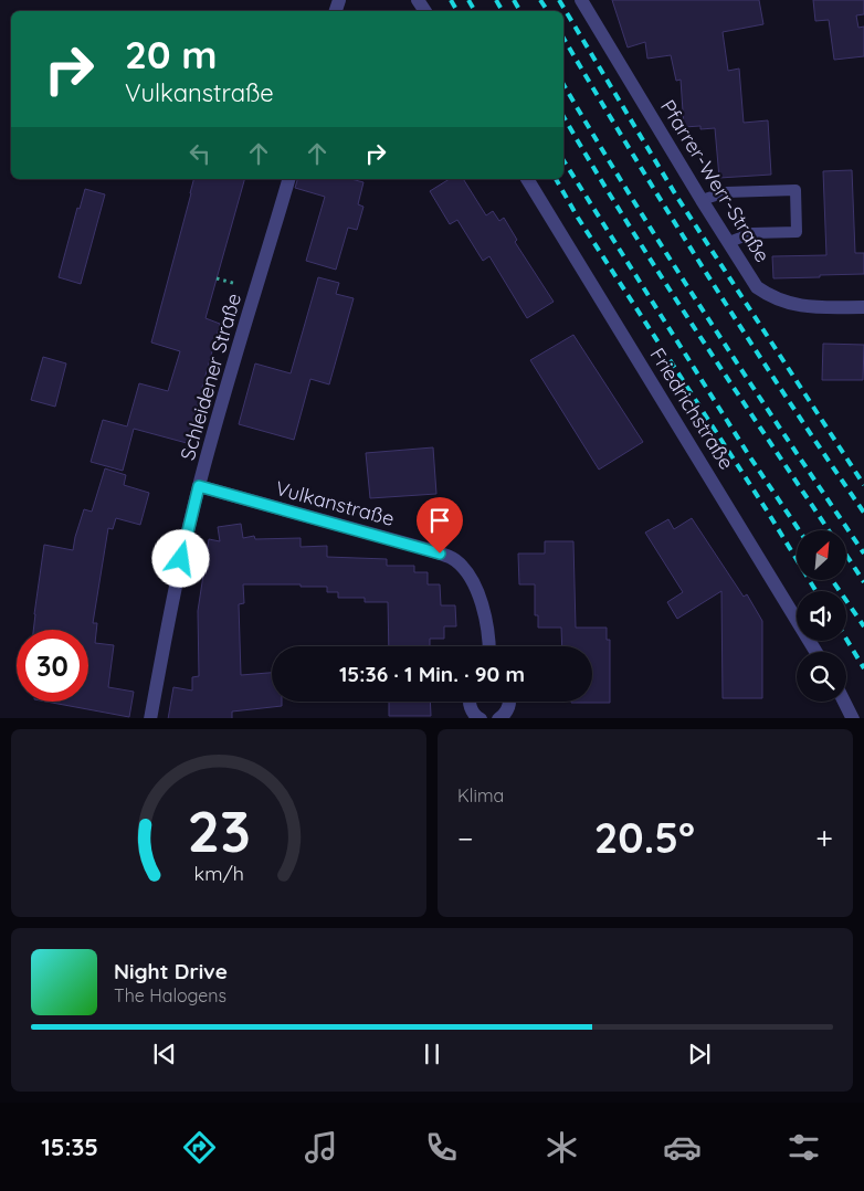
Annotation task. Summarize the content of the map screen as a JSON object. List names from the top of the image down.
{
  "streets": {
    "street": [
      "Pfarrer-Werr-Straße",
      "Schleidener Straße",
      "Friedrichstraße",
      "Vulkanstraße"
    ]
  },
  "crossings": [
    ["Schleidener Straße", "Vulkanstraße"]
  ],
  "north": "top right",
  "page": {
    "turn": ["20 m", "Vulkanstraße"],
    "limit": "30",
    "trip": "15:36 · 1 Min. · 90 m",
    "tile": "Klima",
    "heat": ["−", "20.5°", "+"],
    "song": ["Night Drive", "The Halogens"],
    "tabs": "15:35",
    "gauge": ["23", "km/h"]
  }
}
